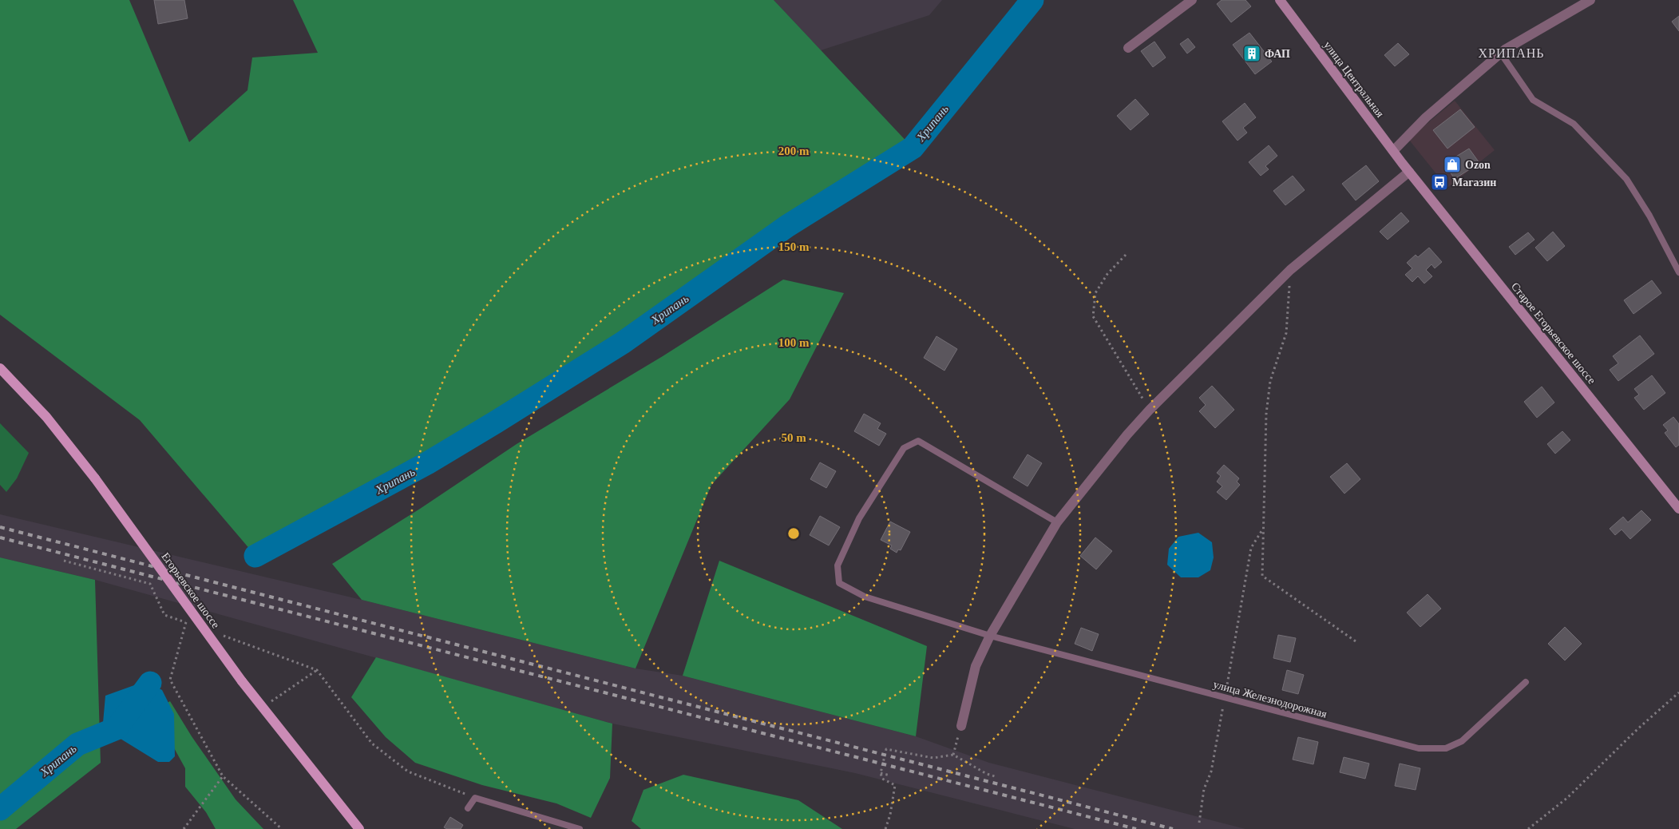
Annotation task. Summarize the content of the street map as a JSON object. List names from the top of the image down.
{
  "streets": {
    "main road": ["улица Центральная", "Старое Егорьевское шоссе", "Егорьевское шоссе"],
    "lane": ["улица Железнодорожная"]
  },
  "crossings": [
    ["улица Центральная", "Старое Егорьевское шоссе"]
  ],
  "districts": ["ХРИПАНЬ"],
  "water": ["Хрипань"],
  "places": {
    "building": ["ФАП"],
    "shop": ["Ozon"],
    "bus stop": ["Магазин"]
  },
  "rings": [
    "200 m",
    "150 m",
    "100 m",
    "50 m"
  ]
}
